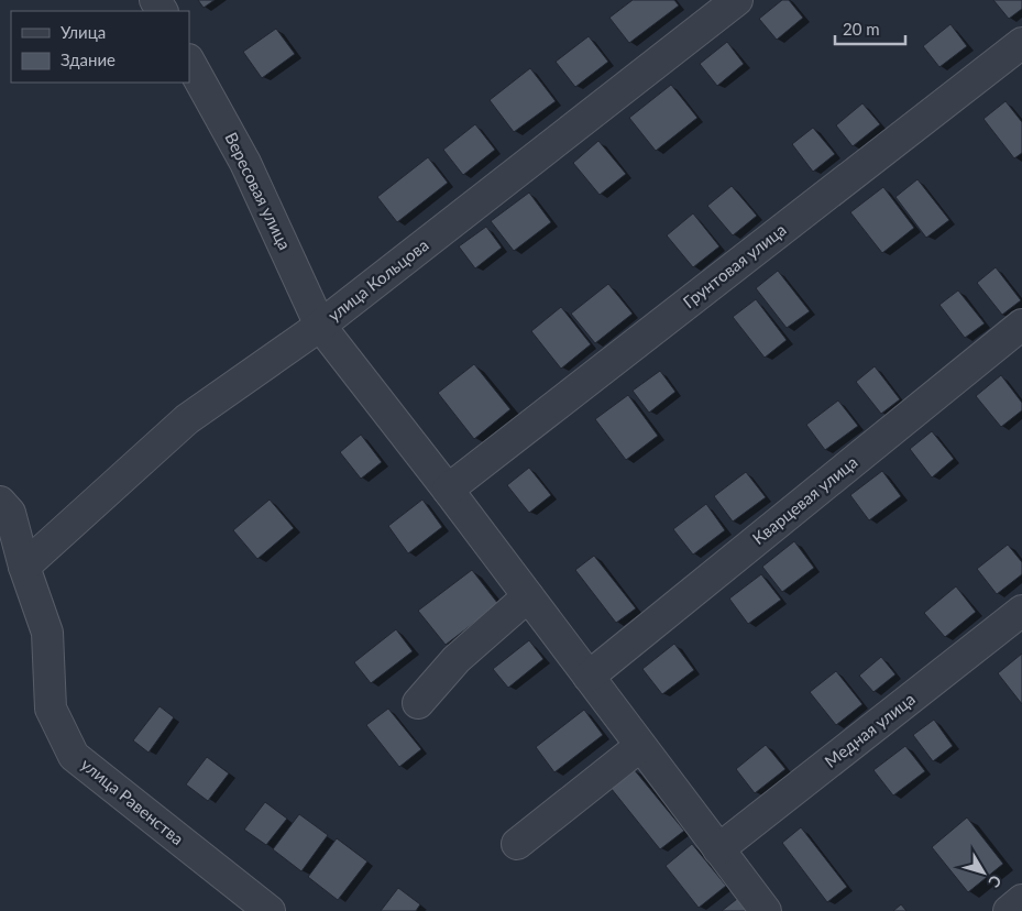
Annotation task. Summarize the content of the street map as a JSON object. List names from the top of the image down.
{
  "streets": {
    "street": [
      "Вересовая улица",
      "Грунтовая улица",
      "улица Кольцова",
      "Кварцевая улица",
      "Медная улица",
      "улица Равенства"
    ]
  },
  "crossings": [
    ["Вересовая улица", "Грунтовая улица"],
    ["Вересовая улица", "улица Кольцова"],
    ["Вересовая улица", "Кварцевая улица"],
    ["Вересовая улица", "Медная улица"],
    ["улица Кольцова", "улица Равенства"]
  ],
  "legend": ["Улица", "Здание"],
  "scale_bar": "20 m",
  "north": "bottom right"
}
